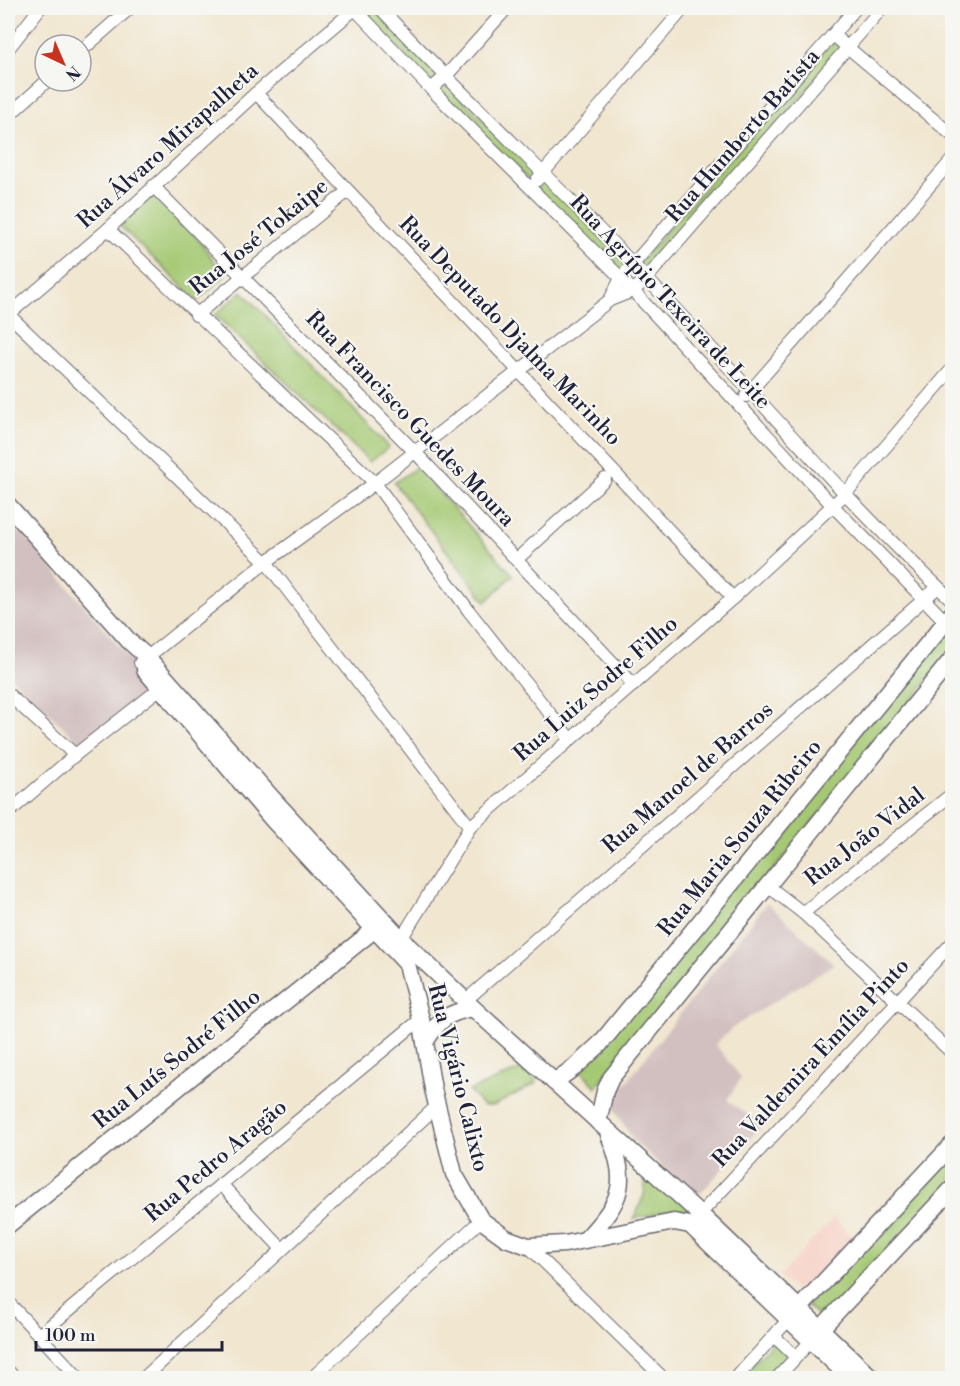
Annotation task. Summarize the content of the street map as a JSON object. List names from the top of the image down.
{
  "streets": {
    "main road": ["Rua Maria Souza Ribeiro", "Rua Luís Sodré Filho", "Rua Vigário Calixto"],
    "street": [
      "Rua Humberto Batista",
      "Rua Álvaro Mirapalheta",
      "Rua José Tokaipe",
      "Rua Agrípio Texeira de Leite",
      "Rua Deputado Djalma Marinho",
      "Rua Francisco Guedes Moura",
      "Rua Luiz Sodre Filho",
      "Rua Manoel de Barros",
      "Rua João Vidal",
      "Rua Valdemira Emília Pinto",
      "Rua Pedro Aragão"
    ]
  },
  "crossings": [
    ["Rua Humberto Batista", "Rua Agrípio Texeira de Leite"],
    ["Rua Álvaro Mirapalheta", "Rua Agrípio Texeira de Leite"],
    ["Rua Álvaro Mirapalheta", "Rua Deputado Djalma Marinho"],
    ["Rua Álvaro Mirapalheta", "Rua Francisco Guedes Moura"],
    ["Rua José Tokaipe", "Rua Deputado Djalma Marinho"],
    ["Rua José Tokaipe", "Rua Francisco Guedes Moura"],
    ["Rua Agrípio Texeira de Leite", "Rua Luiz Sodre Filho"],
    ["Rua Agrípio Texeira de Leite", "Rua Manoel de Barros"],
    ["Rua Agrípio Texeira de Leite", "Rua Maria Souza Ribeiro"],
    ["Rua Deputado Djalma Marinho", "Rua Luiz Sodre Filho"],
    ["Rua Francisco Guedes Moura", "Rua Luiz Sodre Filho"],
    ["Rua Luiz Sodre Filho", "Rua Vigário Calixto"],
    ["Rua Manoel de Barros", "Rua Vigário Calixto"],
    ["Rua Maria Souza Ribeiro", "Rua Vigário Calixto"],
    ["Rua Luís Sodré Filho", "Rua Vigário Calixto"],
    ["Rua Valdemira Emília Pinto", "Rua Vigário Calixto"],
    ["Rua Vigário Calixto", "Rua Pedro Aragão"]
  ],
  "scale_bar": "100 m",
  "north": "bottom right"
}
